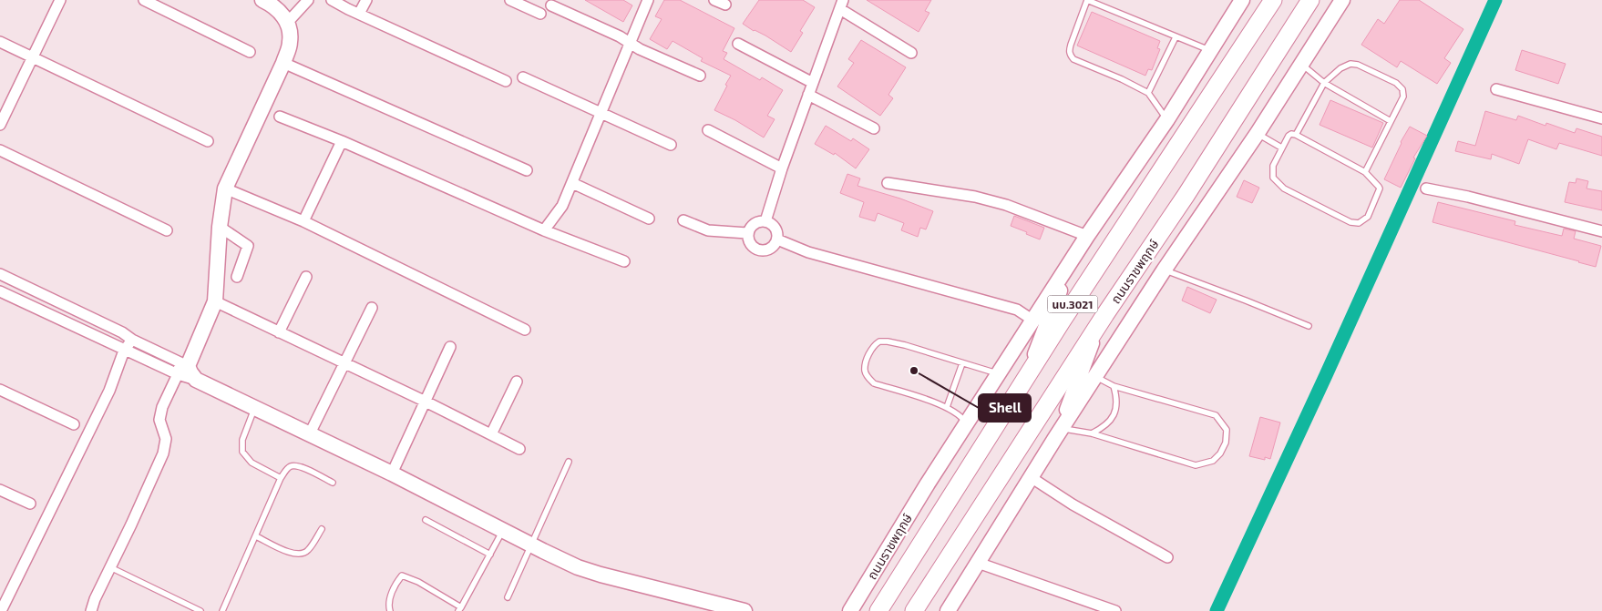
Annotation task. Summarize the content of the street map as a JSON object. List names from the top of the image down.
{
  "streets": {
    "main road": ["ถนนราชพฤกษ์", "นบ.3021"]
  },
  "places": ["Shell"]
}
